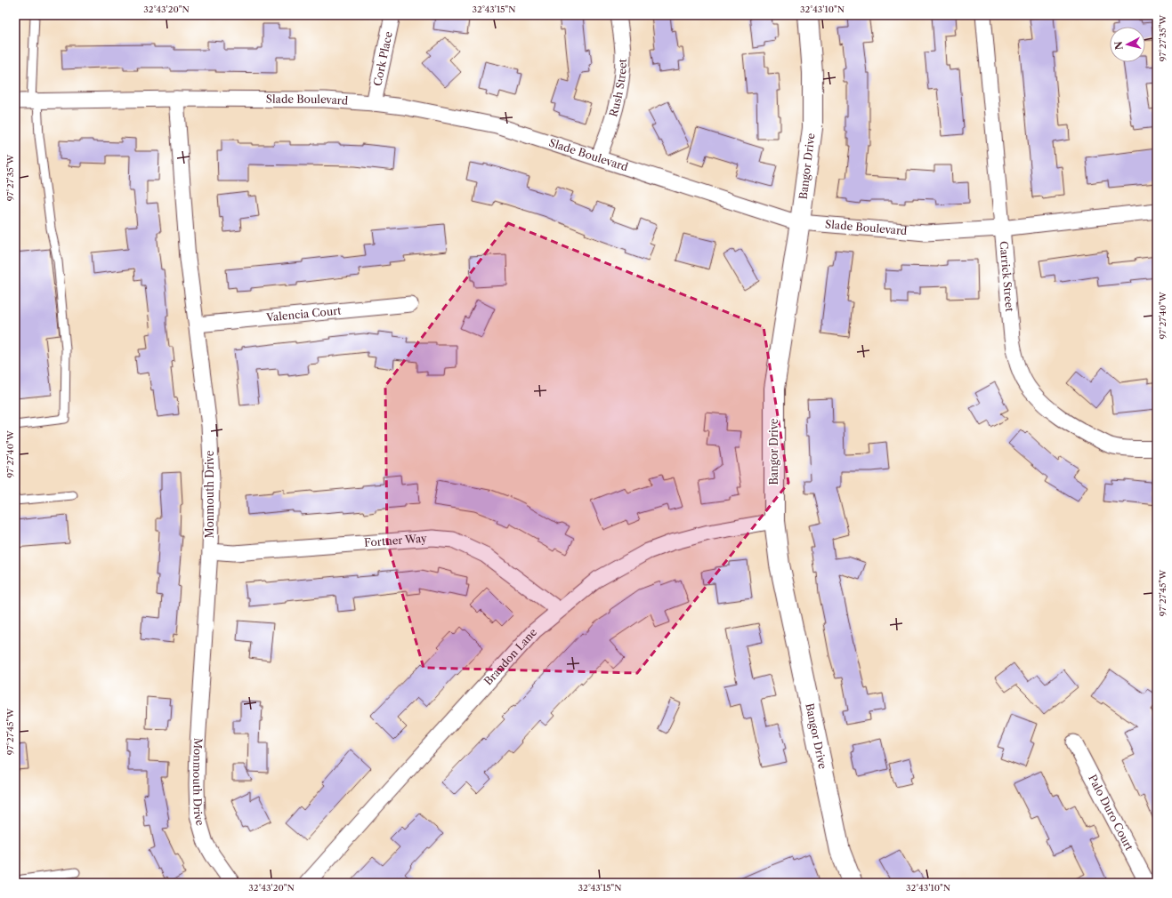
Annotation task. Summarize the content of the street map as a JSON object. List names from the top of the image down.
{
  "streets": {
    "street": [
      "Cork Place",
      "Rush Street",
      "Slade Boulevard",
      "Bangor Drive",
      "Carrick Street",
      "Valencia Court",
      "Monmouth Drive",
      "Fortner Way",
      "Brandon Lane",
      "Palo Duro Court"
    ]
  },
  "crossings": [
    ["Cork Place", "Slade Boulevard"],
    ["Rush Street", "Slade Boulevard"],
    ["Slade Boulevard", "Bangor Drive"],
    ["Slade Boulevard", "Carrick Street"],
    ["Slade Boulevard", "Monmouth Drive"],
    ["Bangor Drive", "Brandon Lane"],
    ["Valencia Court", "Monmouth Drive"],
    ["Monmouth Drive", "Fortner Way"],
    ["Fortner Way", "Brandon Lane"]
  ],
  "north": "left",
  "coordinates": [
    "32°43'20\"N",
    "32°43'15\"N",
    "32°43'10\"N",
    "97°27'35\"W",
    "97°27'40\"W",
    "97°27'45\"W"
  ]
}
